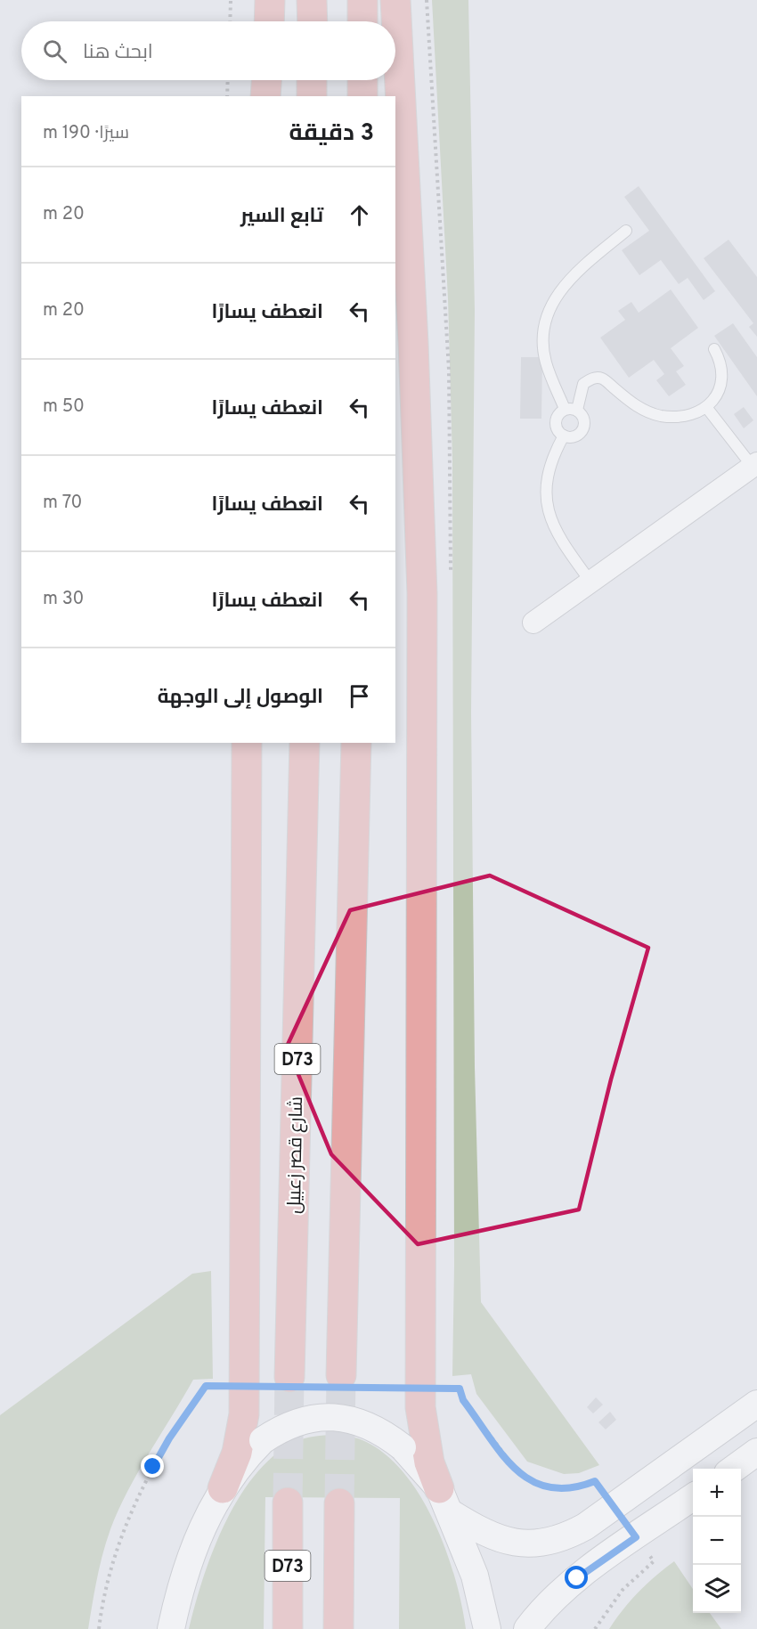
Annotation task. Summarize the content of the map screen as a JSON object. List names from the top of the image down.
{
  "streets": {
    "main road": ["D73", "شارع قصر زعبيل"]
  },
  "page": {
    "search": "ابحث هنا",
    "heading": ["3 دقيقة", "سيرًا · 190 m"],
    "list": [
      ["تابع السير", "20 m"],
      ["انعطف يسارًا", "20 m"],
      ["انعطف يسارًا", "50 m"],
      ["انعطف يسارًا", "70 m"],
      ["انعطف يسارًا", "30 m"],
      "الوصول إلى الوجهة"
    ],
    "map_buttons": ["+", "−"]
  }
}
